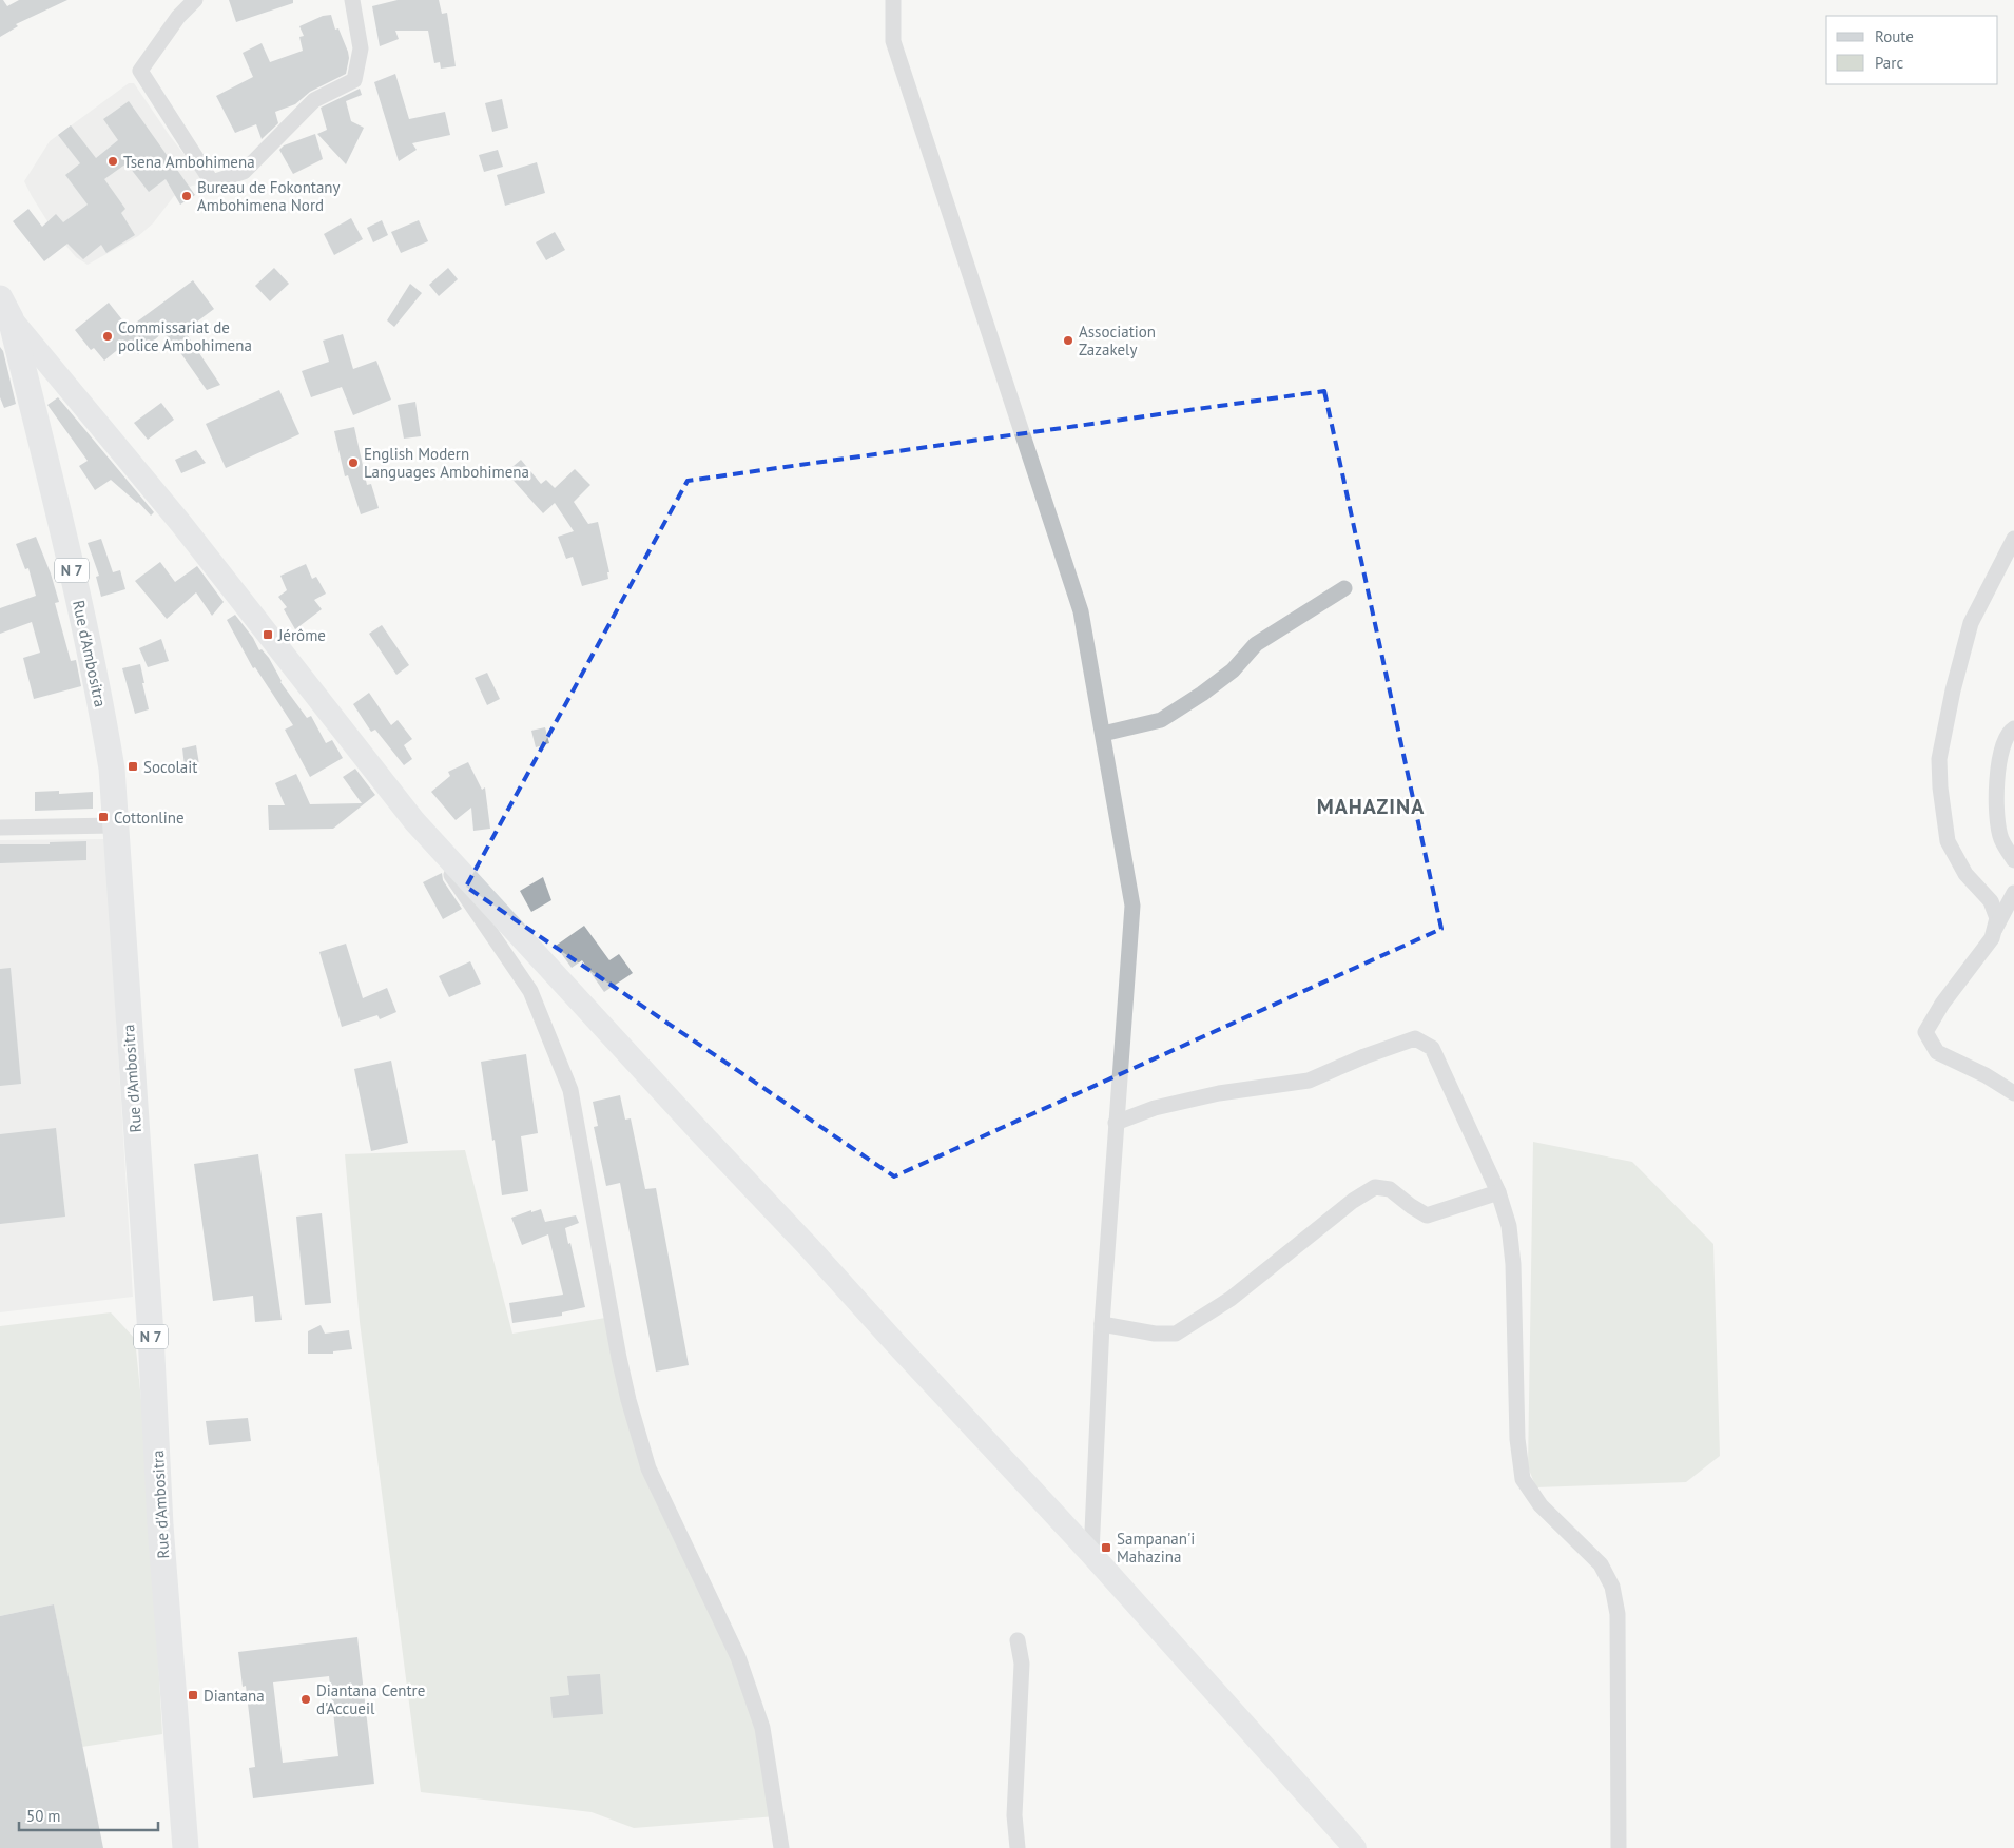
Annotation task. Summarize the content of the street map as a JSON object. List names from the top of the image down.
{
  "streets": {
    "main road": ["N 7", "Rue d'Ambositra"]
  },
  "districts": ["MAHAZINA"],
  "places": {
    "other": [
      "Tsena Ambohimena",
      "Bureau de Fokontany Ambohimena Nord",
      "Commissariat de police Ambohimena",
      "Association Zazakely",
      "English Modern Languages Ambohimena",
      "Diantana Centre d'Accueil"
    ],
    "transit": [
      "Jérôme",
      "Socolait",
      "Cottonline",
      "Sampanan'i Mahazina",
      "Diantana"
    ]
  },
  "legend": ["Route", "Parc"],
  "scale_bar": "50 m"
}
